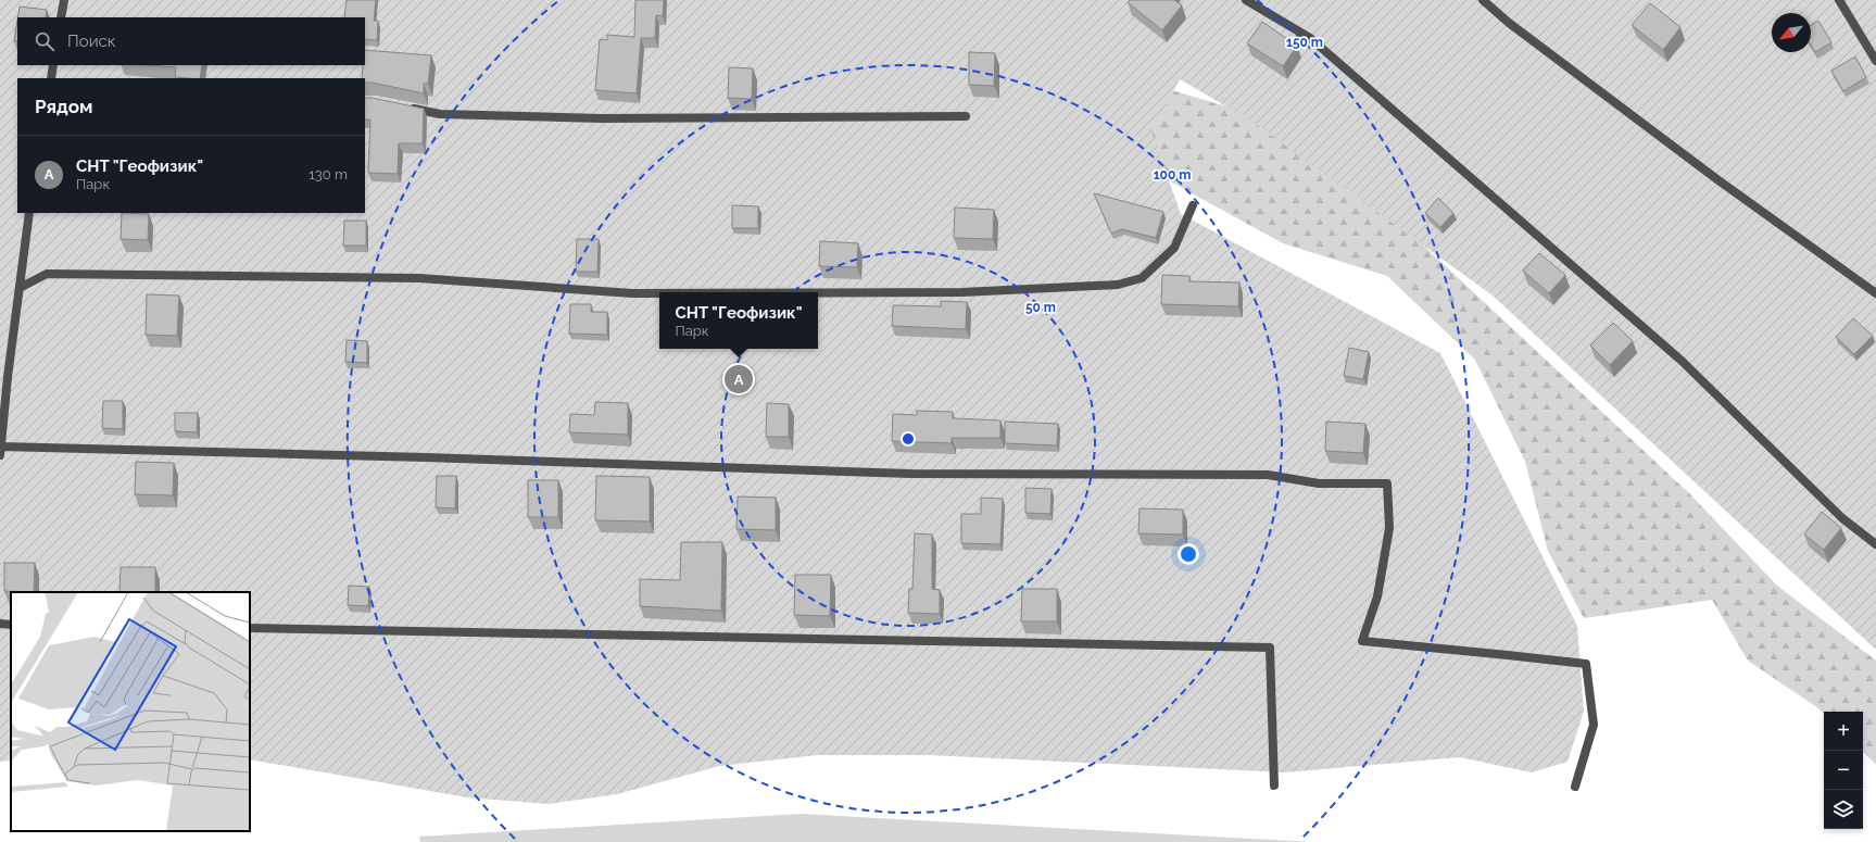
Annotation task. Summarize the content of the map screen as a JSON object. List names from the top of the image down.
{
  "north": "bottom left",
  "page": {
    "search": "Поиск",
    "heading": "Рядом",
    "list": [
      {
        "mark": "A",
        "name": "СНТ \"Геофизик\"",
        "note": "Парк",
        "value": "130 m"
      }
    ],
    "popup": ["СНТ \"Геофизик\"", "Парк"],
    "pins": "A",
    "map_buttons": ["+", "−"]
  },
  "rings": ["150 m", "100 m", "50 m"]
}
